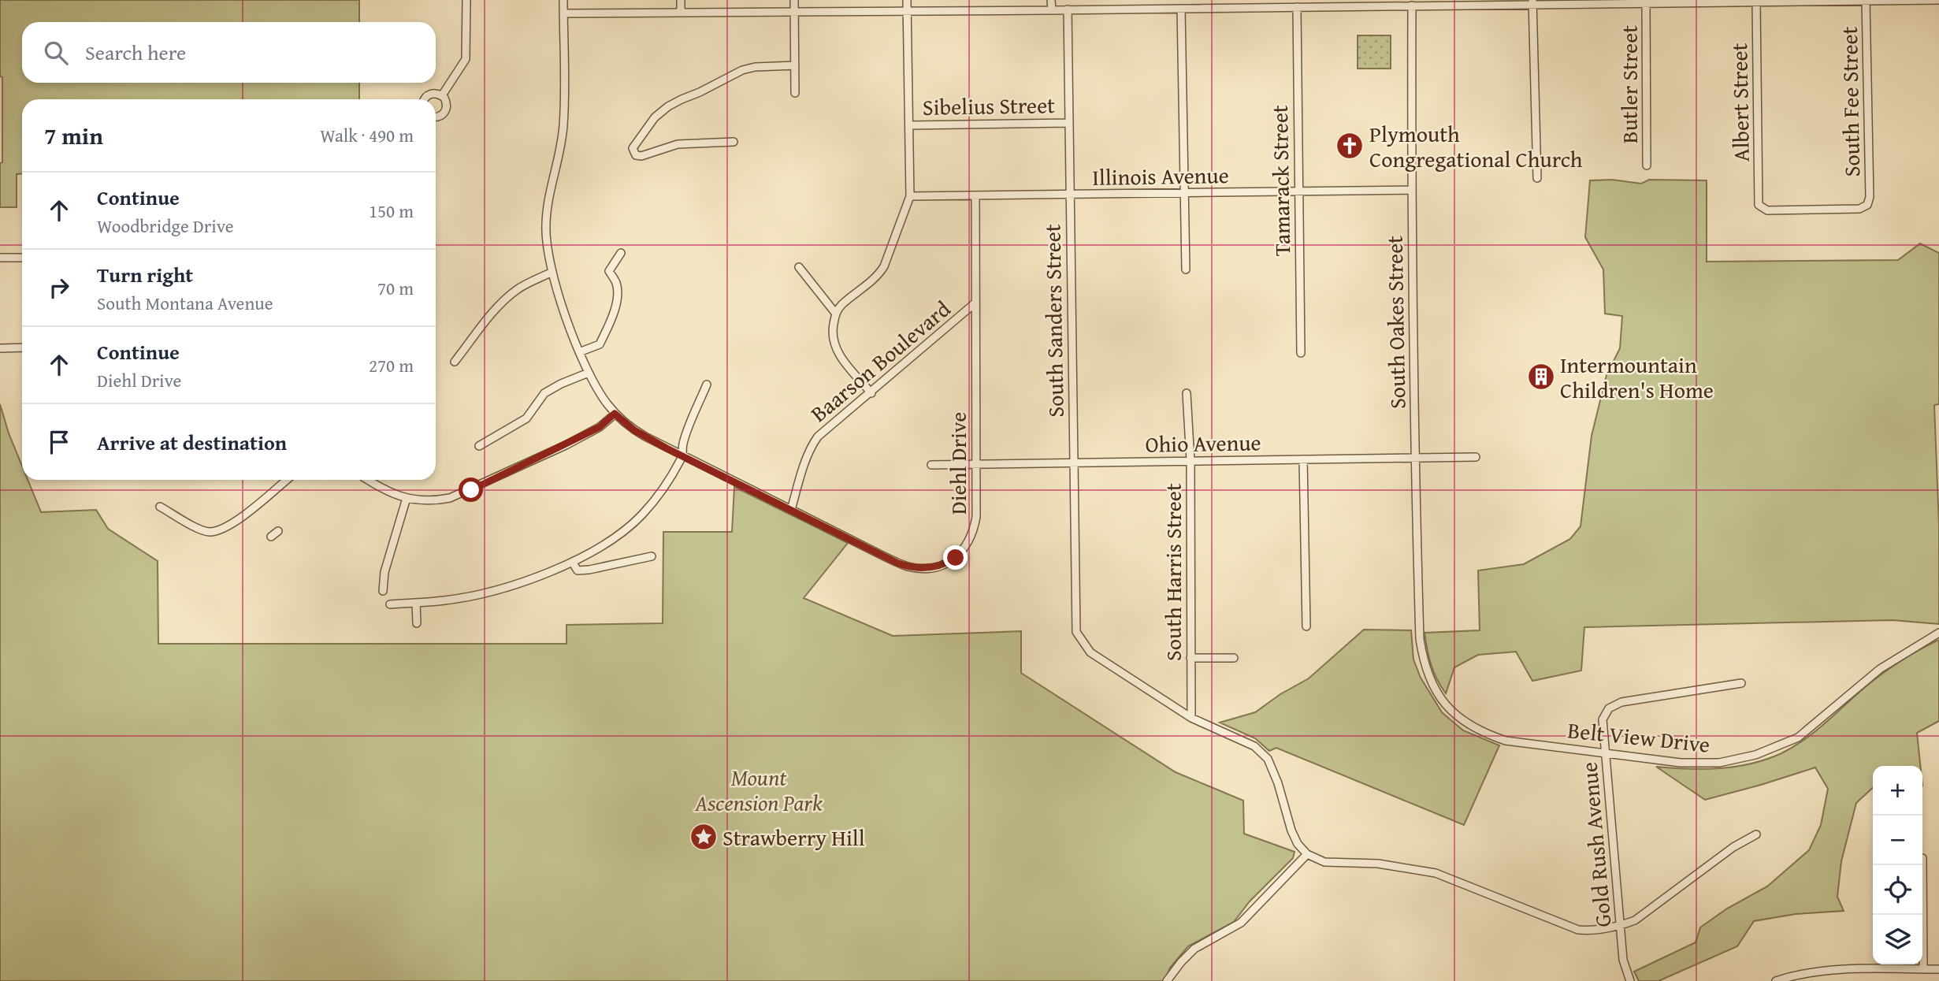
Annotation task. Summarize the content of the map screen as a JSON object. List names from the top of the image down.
{
  "streets": {
    "street": [
      "Butler Street",
      "South Fee Street",
      "Albert Street",
      "Sibelius Street",
      "Illinois Avenue",
      "Tamarack Street",
      "South Sanders Street",
      "South Oakes Street",
      "Baarson Boulevard",
      "Ohio Avenue",
      "Diehl Drive",
      "South Harris Street",
      "Belt View Drive",
      "Gold Rush Avenue"
    ]
  },
  "crossings": [
    ["South Fee Street", "Albert Street"],
    ["Sibelius Street", "South Sanders Street"],
    ["Illinois Avenue", "Tamarack Street"],
    ["Illinois Avenue", "South Sanders Street"],
    ["Illinois Avenue", "South Oakes Street"],
    ["Illinois Avenue", "Diehl Drive"],
    ["South Sanders Street", "Ohio Avenue"],
    ["South Sanders Street", "South Harris Street"],
    ["South Oakes Street", "Ohio Avenue"],
    ["South Oakes Street", "Belt View Drive"],
    ["Baarson Boulevard", "Diehl Drive"],
    ["Ohio Avenue", "Diehl Drive"],
    ["Ohio Avenue", "South Harris Street"],
    ["Belt View Drive", "Gold Rush Avenue"]
  ],
  "parks": ["Mount Ascension Park"],
  "places": {
    "church": ["Plymouth Congregational Church"],
    "building": ["Intermountain Children's Home"],
    "place": ["Strawberry Hill"]
  },
  "page": {
    "search": "Search here",
    "heading": ["7 min", "Walk · 490 m"],
    "list": [
      ["Continue", "Woodbridge Drive", "150 m"],
      ["Turn right", "South Montana Avenue", "70 m"],
      ["Continue", "Diehl Drive", "270 m"],
      "Arrive at destination"
    ],
    "map_buttons": ["+", "−"]
  }
}
